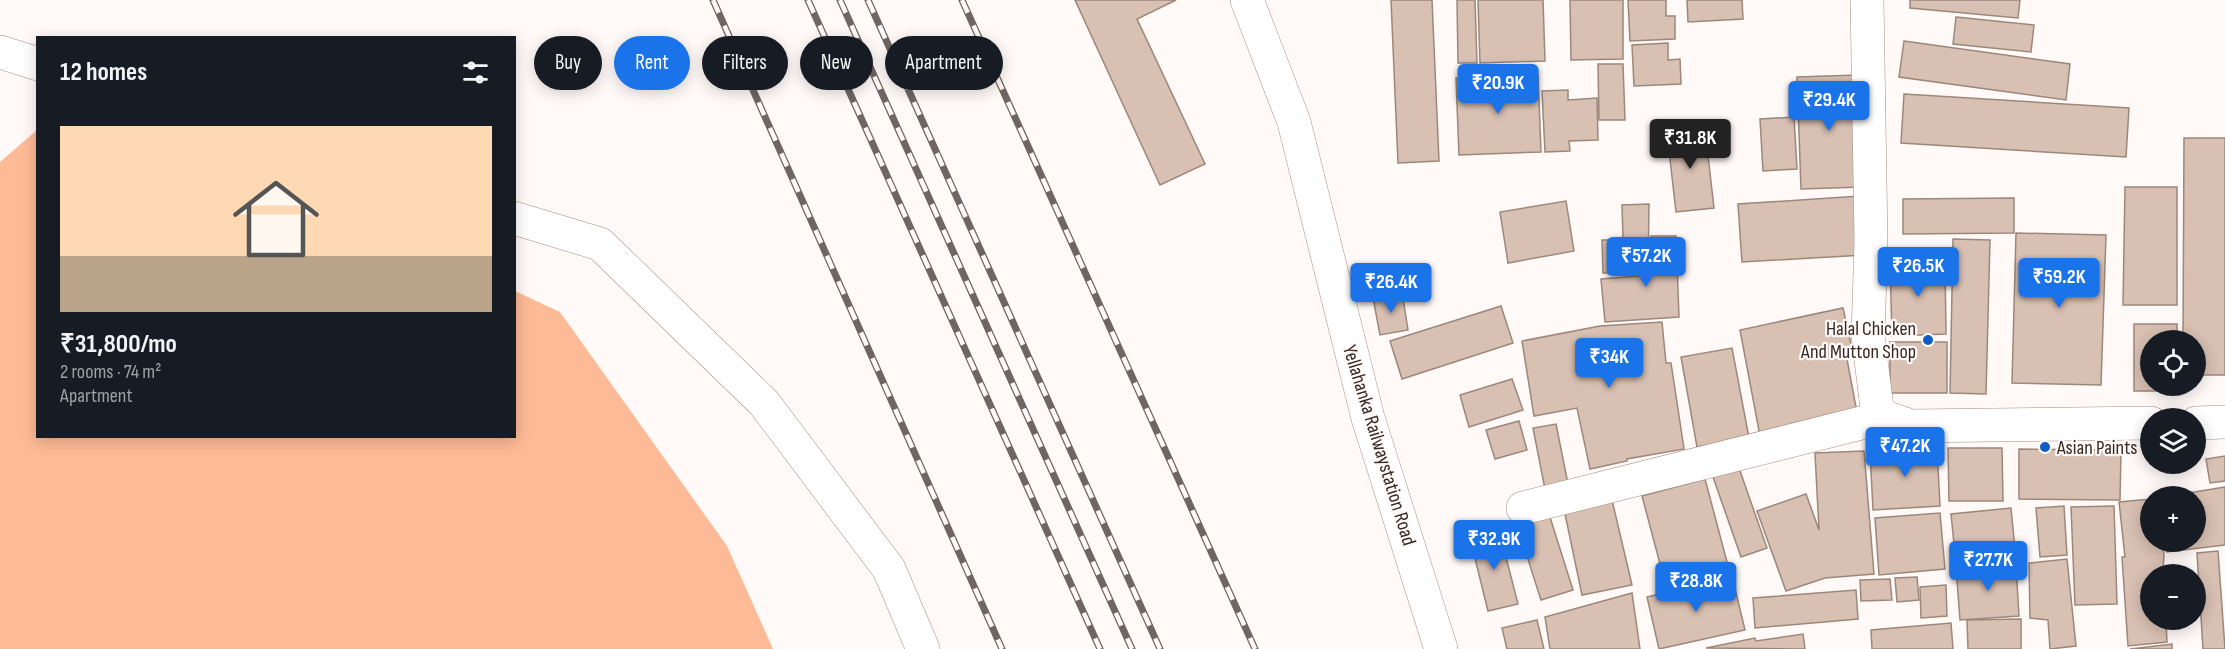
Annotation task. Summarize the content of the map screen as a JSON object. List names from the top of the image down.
{
  "streets": {
    "street": ["Yellahanka Railwaystation Road"]
  },
  "places": ["Halal Chicken And Mutton Shop", "Asian Paints"],
  "page": {
    "chip": [
      "Buy",
      "Rent",
      "Filters",
      "New",
      "Apartment"
    ],
    "heading": "12 homes",
    "price": [
      "₹20.9K",
      "₹29.4K",
      "₹31.8K",
      "₹57.2K",
      "₹26.5K",
      "₹59.2K",
      "₹26.4K",
      "₹34K",
      "₹47.2K",
      "₹32.9K",
      "₹27.7K",
      "₹28.8K"
    ],
    "list": [
      {
        "name": "₹31,800/mo",
        "note": "2 rooms · 74 m² · Apartment"
      }
    ],
    "map_buttons": ["+", "−"]
  }
}
